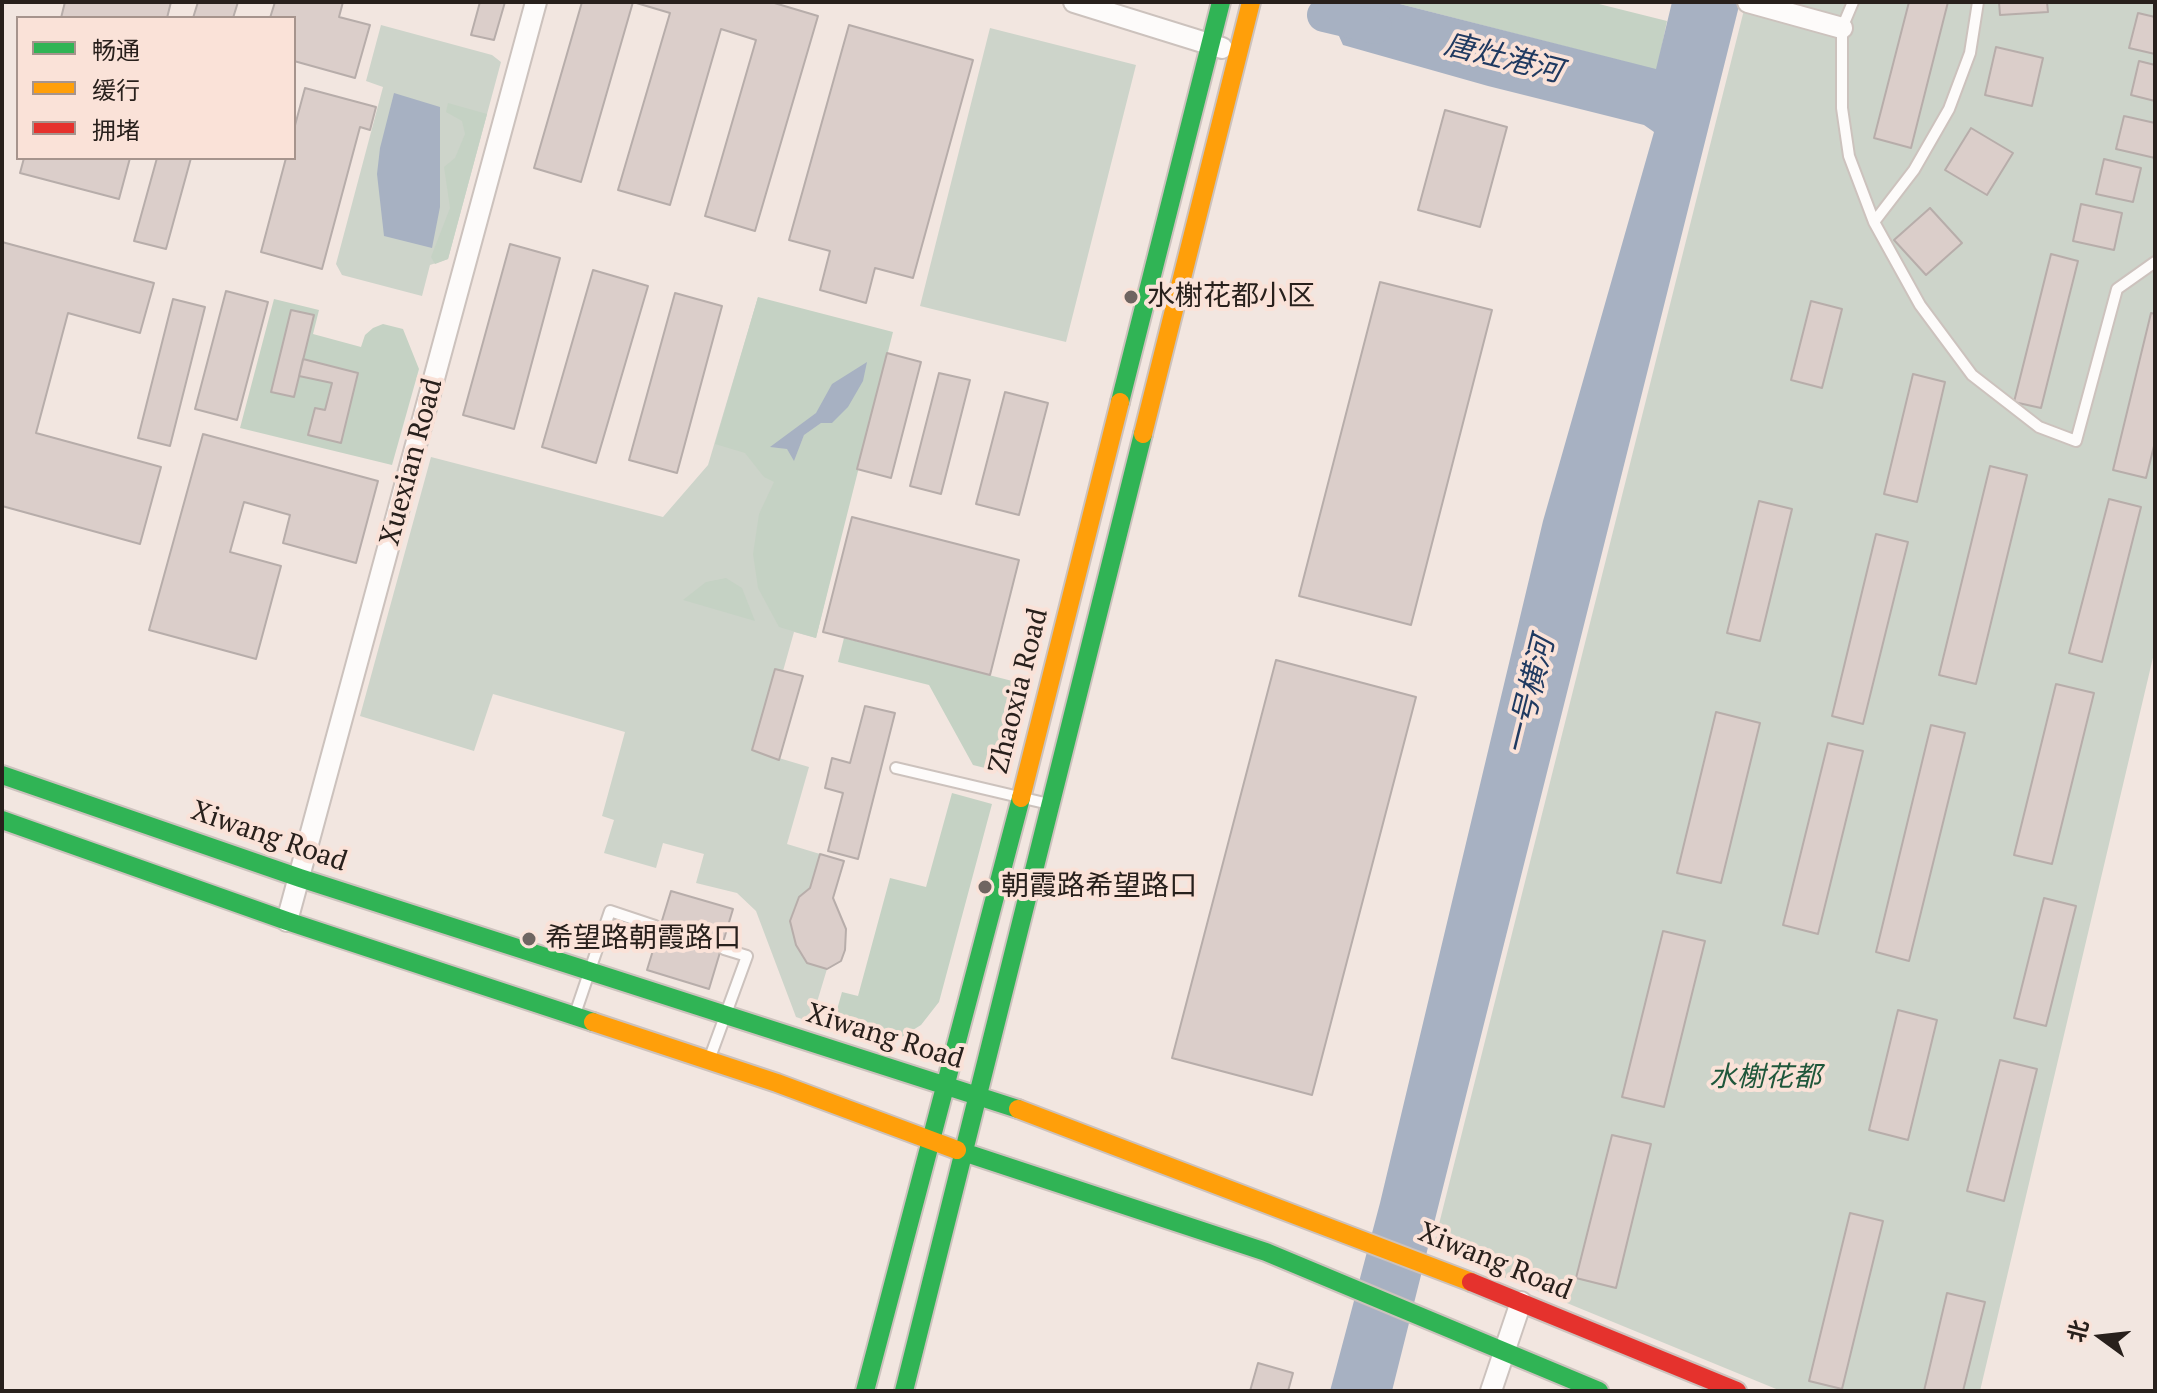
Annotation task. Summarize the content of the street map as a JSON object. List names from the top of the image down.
{
  "streets": {
    "main road": ["Zhaoxia Road", "Xiwang Road"],
    "street": ["Xuexian Road"]
  },
  "crossings": [
    ["Xuexian Road", "Xiwang Road"],
    ["Zhaoxia Road", "Xiwang Road"]
  ],
  "water": ["唐灶港河", "一号横河"],
  "parks": ["水榭花都"],
  "places": ["水榭花都小区", "朝霞路希望路口", "希望路朝霞路口"],
  "legend": ["畅通", "缓行", "拥堵"],
  "north": "left"
}
